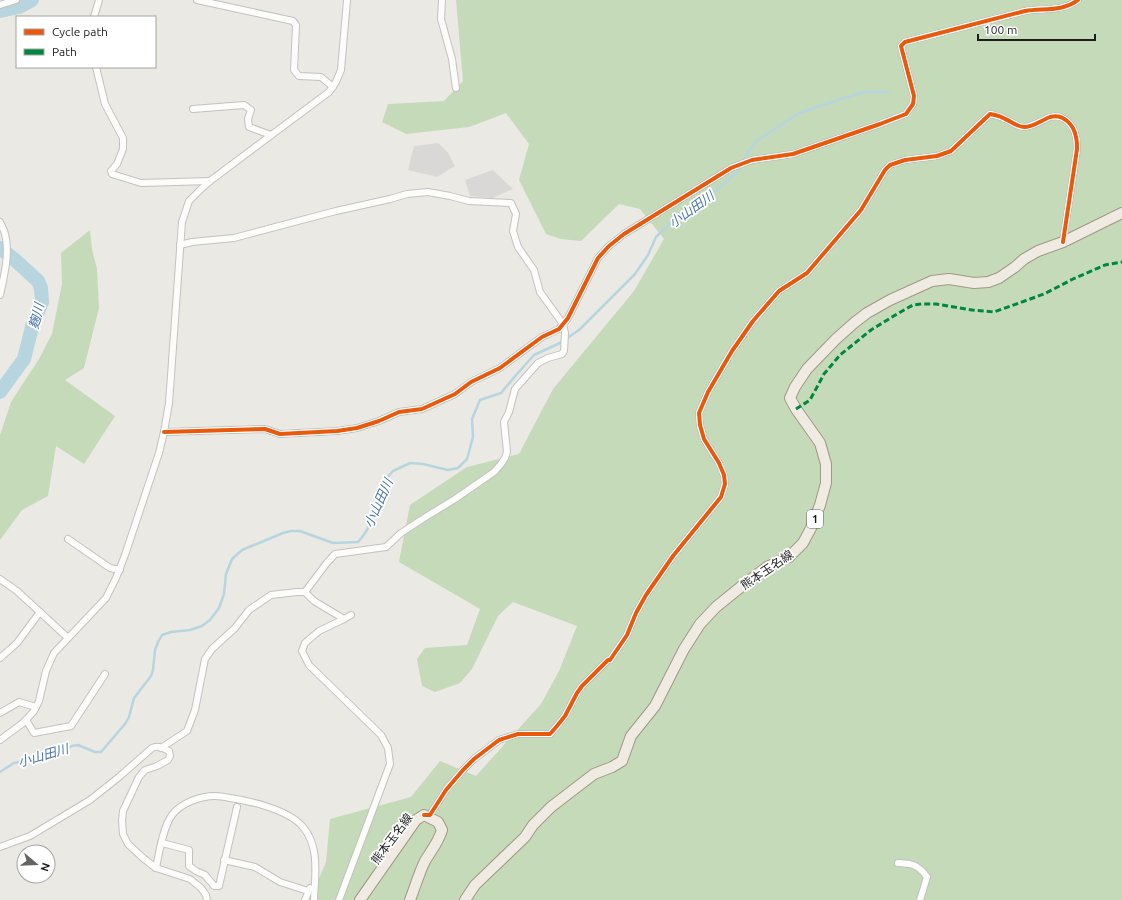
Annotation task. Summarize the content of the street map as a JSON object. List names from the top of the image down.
{
  "streets": {
    "main road": ["1", "熊本玉名線"]
  },
  "water": ["小山田川", "麹川"],
  "legend": ["Cycle path", "Path"],
  "scale_bar": "100 m",
  "north": "right"
}
